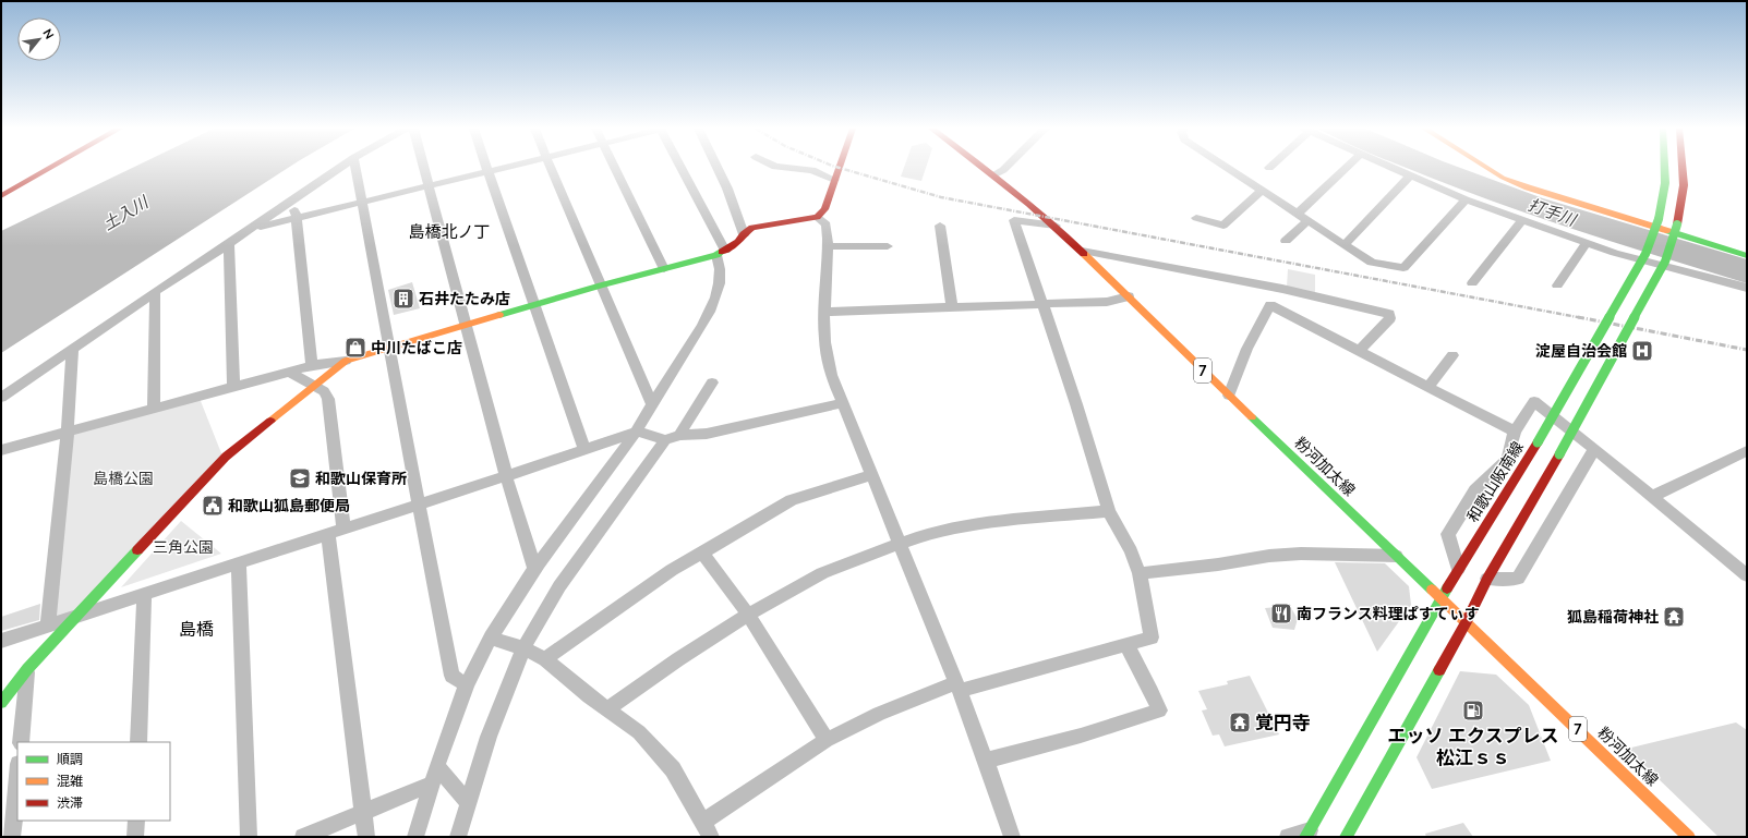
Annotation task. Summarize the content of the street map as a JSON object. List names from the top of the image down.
{
  "streets": {
    "main road": ["7", "粉河加太線", "和歌山阪南線"]
  },
  "crossings": [
    ["粉河加太線", "和歌山阪南線"]
  ],
  "districts": ["島橋北ノ丁", "島橋"],
  "water": ["打手川", "土入川"],
  "parks": ["島橋公園", "三角公園"],
  "places": {
    "building": ["石井たたみ店"],
    "shop": ["中川たばこ店"],
    "hospital": ["淀屋自治会館"],
    "school or university": ["和歌山保育所"],
    "public building": ["和歌山狐島郵便局"],
    "restaurant": ["南フランス料理ぱすてぃす"],
    "temple": ["狐島稲荷神社", "覚円寺"],
    "fuel station": ["エッソ エクスプレス 松江ｓｓ"]
  },
  "legend": ["順調", "混雑", "渋滞"],
  "north": "top right"
}
